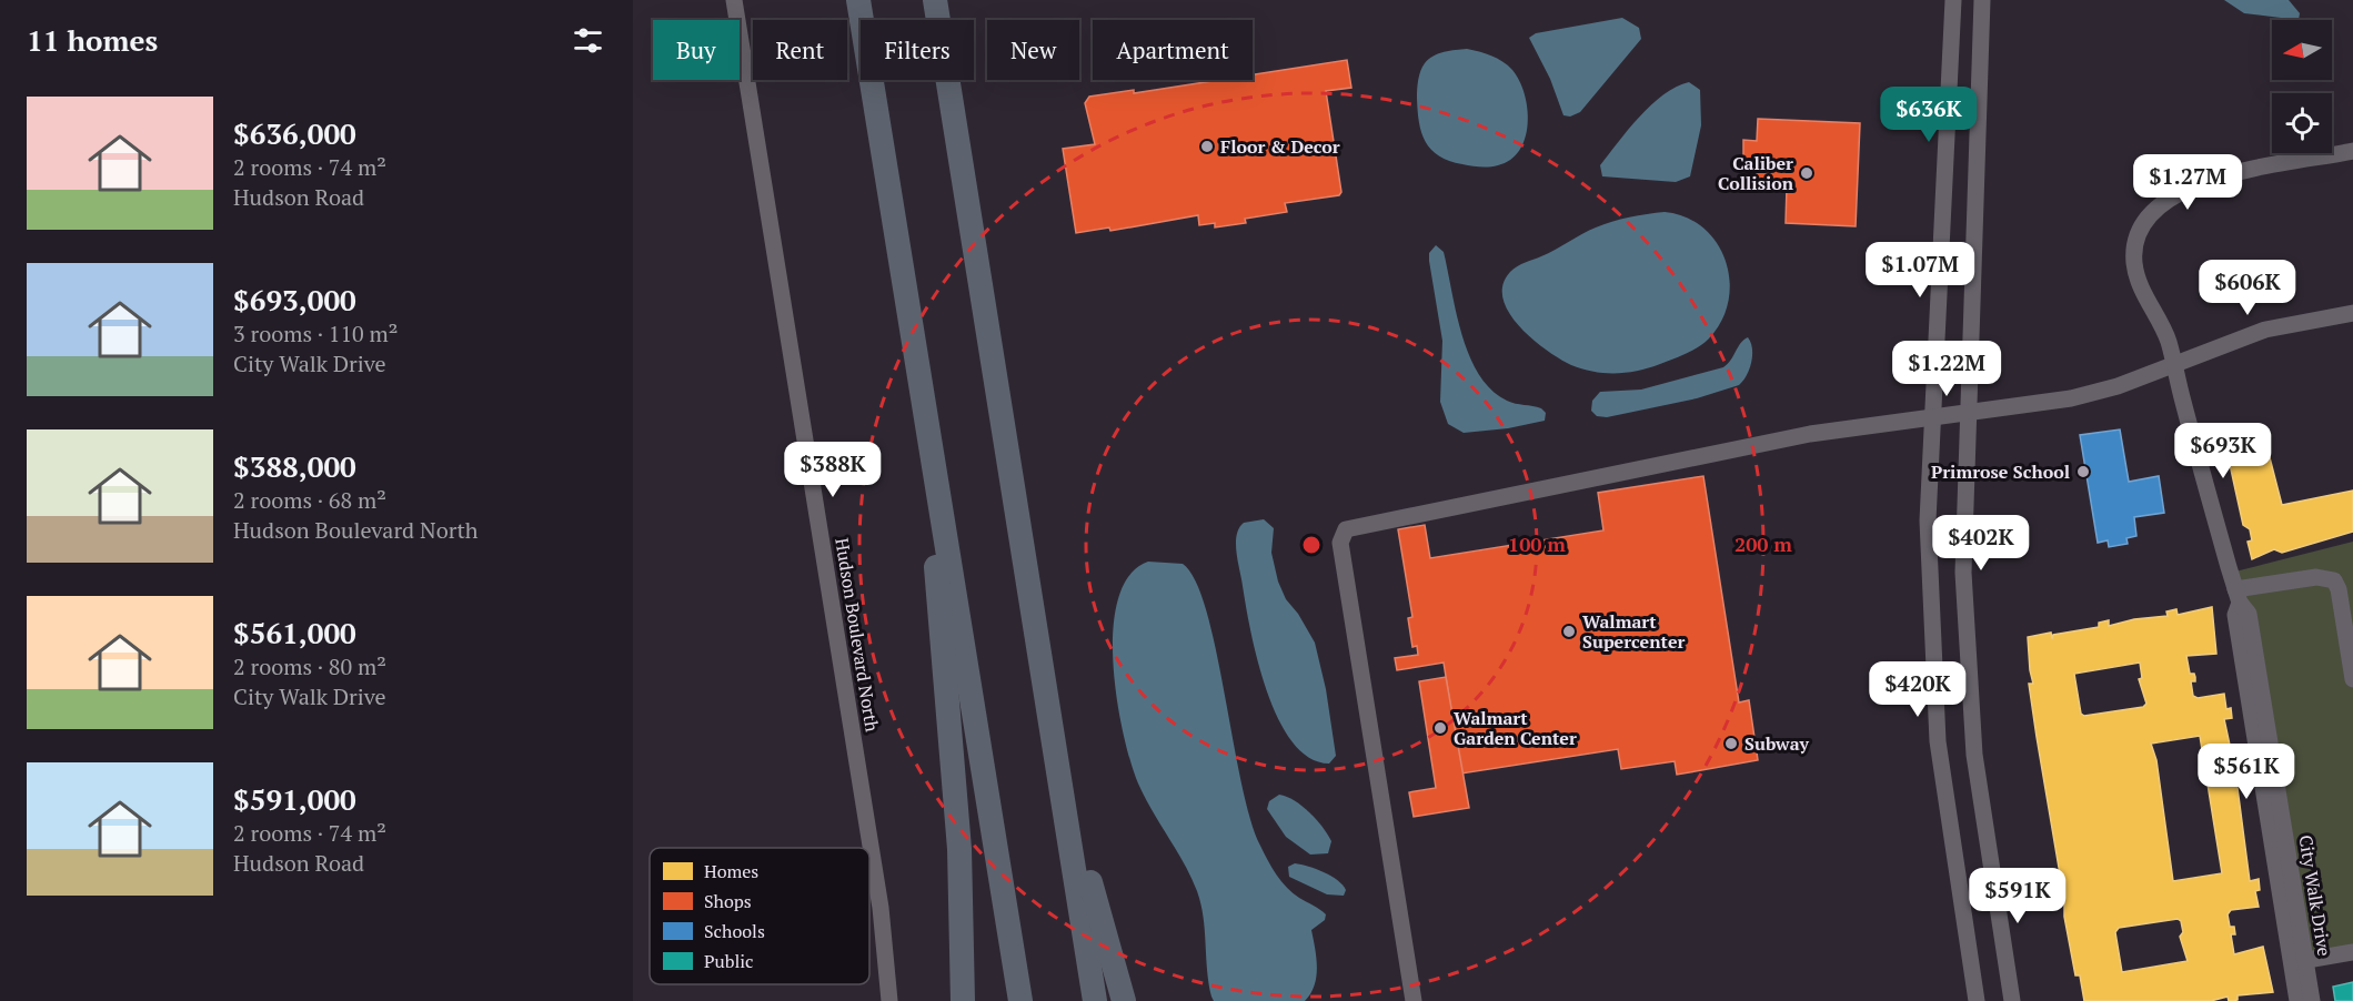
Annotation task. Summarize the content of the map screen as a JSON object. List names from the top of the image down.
{
  "streets": {
    "street": ["Hudson Boulevard North", "City Walk Drive"]
  },
  "places": [
    "Floor & Decor",
    "Caliber Collision",
    "Primrose School",
    "Walmart Supercenter",
    "Walmart Garden Center",
    "Subway"
  ],
  "legend": [
    "Homes",
    "Shops",
    "Schools",
    "Public"
  ],
  "north": "left",
  "page": {
    "heading": "11 homes",
    "chip": [
      "Buy",
      "Rent",
      "Filters",
      "New",
      "Apartment"
    ],
    "list": [
      {
        "name": "$636,000",
        "note": "2 rooms · 74 m² · Hudson Road"
      },
      {
        "name": "$693,000",
        "note": "3 rooms · 110 m² · City Walk Drive"
      },
      {
        "name": "$388,000",
        "note": "2 rooms · 68 m² · Hudson Boulevard North"
      },
      {
        "name": "$561,000",
        "note": "2 rooms · 80 m² · City Walk Drive"
      },
      {
        "name": "$591,000",
        "note": "2 rooms · 74 m² · Hudson Road"
      }
    ],
    "price": [
      "$636K",
      "$1.27M",
      "$1.07M",
      "$606K",
      "$1.22M",
      "$693K",
      "$388K",
      "$402K",
      "$420K",
      "$561K",
      "$591K"
    ]
  },
  "rings": ["100 m", "200 m"]
}
